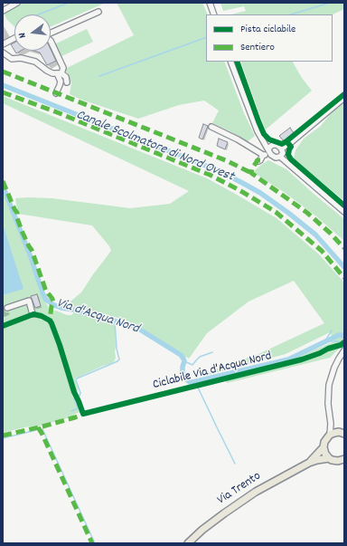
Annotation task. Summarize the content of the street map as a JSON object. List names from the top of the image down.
{
  "streets": {
    "main road": ["Via Trento"],
    "cycle path": ["Ciclabile Via d’Acqua Nord"]
  },
  "water": ["Canale Scolmatore di Nord Ovest", "Via d'Acqua Nord"],
  "legend": ["Pista ciclabile", "Sentiero"],
  "north": "left"
}
